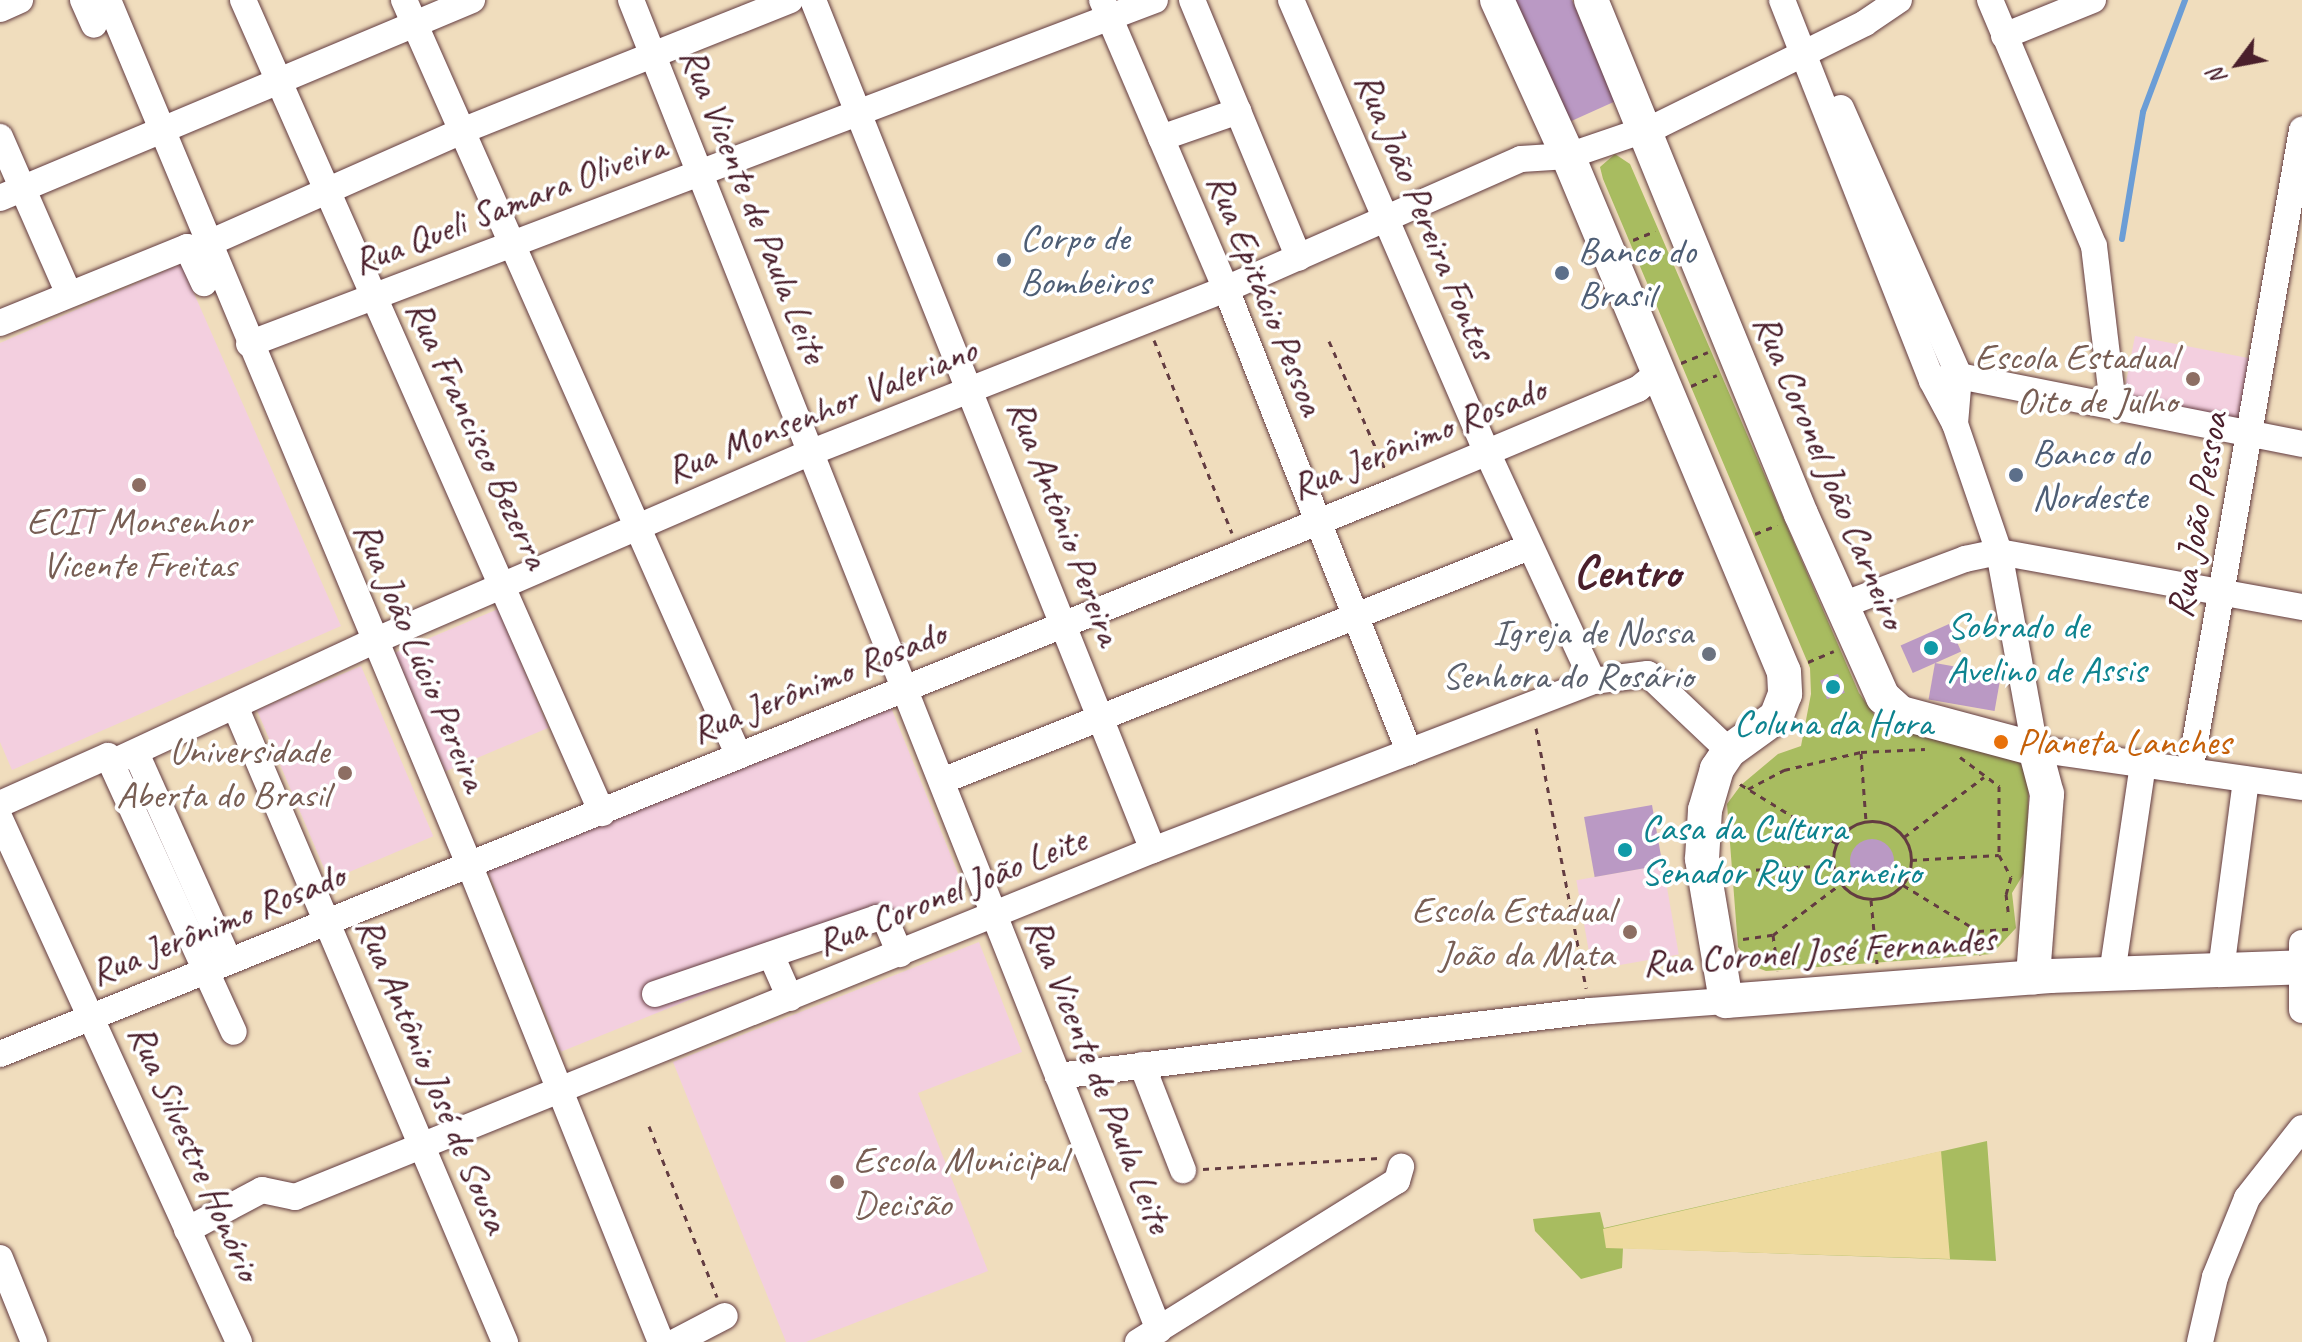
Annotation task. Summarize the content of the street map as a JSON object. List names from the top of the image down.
{
  "streets": {
    "main road": ["Rua Coronel João Carneiro", "Rua Coronel José Fernandes"],
    "street": [
      "Rua Queli Samara Oliveira",
      "Rua Vicente de Paula Leite",
      "Rua João Pereira Fontes",
      "Rua Epitácio Pessoa",
      "Rua Monsenhor Valeriano",
      "Rua Francisco Bezerra",
      "Rua Jerônimo Rosado",
      "Rua João Pessoa",
      "Rua Antônio Pereira",
      "Rua João Lúcio Pereira",
      "Rua Coronel João Leite",
      "Rua Antônio José de Sousa",
      "Rua Silvestre Honório"
    ]
  },
  "crossings": [
    ["Rua Queli Samara Oliveira", "Rua Vicente de Paula Leite"],
    ["Rua Queli Samara Oliveira", "Rua Epitácio Pessoa"],
    ["Rua Queli Samara Oliveira", "Rua Francisco Bezerra"],
    ["Rua Queli Samara Oliveira", "Rua Antônio Pereira"],
    ["Rua Queli Samara Oliveira", "Rua João Lúcio Pereira"],
    ["Rua Vicente de Paula Leite", "Rua Monsenhor Valeriano"],
    ["Rua Vicente de Paula Leite", "Rua Jerônimo Rosado"],
    ["Rua Vicente de Paula Leite", "Rua Coronel João Leite"],
    ["Rua Vicente de Paula Leite", "Rua Coronel José Fernandes"],
    ["Rua João Pereira Fontes", "Rua Monsenhor Valeriano"],
    ["Rua João Pereira Fontes", "Rua Jerônimo Rosado"],
    ["Rua João Pereira Fontes", "Rua Coronel João Leite"],
    ["Rua Epitácio Pessoa", "Rua Monsenhor Valeriano"],
    ["Rua Epitácio Pessoa", "Rua Jerônimo Rosado"],
    ["Rua Epitácio Pessoa", "Rua Coronel João Leite"],
    ["Rua Monsenhor Valeriano", "Rua Francisco Bezerra"],
    ["Rua Monsenhor Valeriano", "Rua Coronel João Carneiro"],
    ["Rua Monsenhor Valeriano", "Rua Antônio Pereira"],
    ["Rua Monsenhor Valeriano", "Rua João Lúcio Pereira"],
    ["Rua Monsenhor Valeriano", "Rua Antônio José de Sousa"],
    ["Rua Francisco Bezerra", "Rua Jerônimo Rosado"],
    ["Rua Jerônimo Rosado", "Rua Antônio Pereira"],
    ["Rua Jerônimo Rosado", "Rua João Lúcio Pereira"],
    ["Rua Jerônimo Rosado", "Rua Antônio José de Sousa"],
    ["Rua Jerônimo Rosado", "Rua Silvestre Honório"],
    ["Rua Antônio Pereira", "Rua Coronel João Leite"],
    ["Rua João Lúcio Pereira", "Rua Coronel João Leite"],
    ["Rua Coronel João Leite", "Rua Antônio José de Sousa"],
    ["Rua Coronel João Leite", "Rua Silvestre Honório"]
  ],
  "districts": ["Centro"],
  "places": [
    "Corpo de Bombeiros",
    "Banco do Brasil",
    "Escola Estadual Oito de Julho",
    "Banco do Nordeste",
    "ECIT Monsenhor Vicente Freitas",
    "Sobrado de Avelino de Assis",
    "Igreja de Nossa Senhora do Rosário",
    "Coluna da Hora",
    "Planeta Lanches",
    "Universidade Aberta do Brasil",
    "Casa da Cultura Senador Ruy Carneiro",
    "Escola Estadual João da Mata",
    "Escola Municipal Decisão"
  ],
  "north": "bottom left"
}
